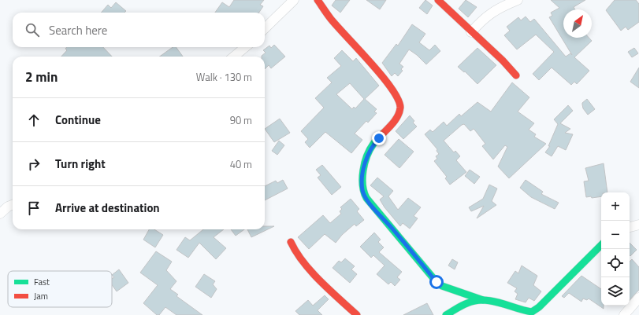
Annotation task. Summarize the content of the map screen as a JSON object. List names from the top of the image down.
{
  "legend": ["Fast", "Jam"],
  "north": "top right",
  "page": {
    "search": "Search here",
    "heading": ["2 min", "Walk · 130 m"],
    "list": [
      ["Continue", "90 m"],
      ["Turn right", "40 m"],
      "Arrive at destination"
    ],
    "map_buttons": ["+", "−"]
  }
}
